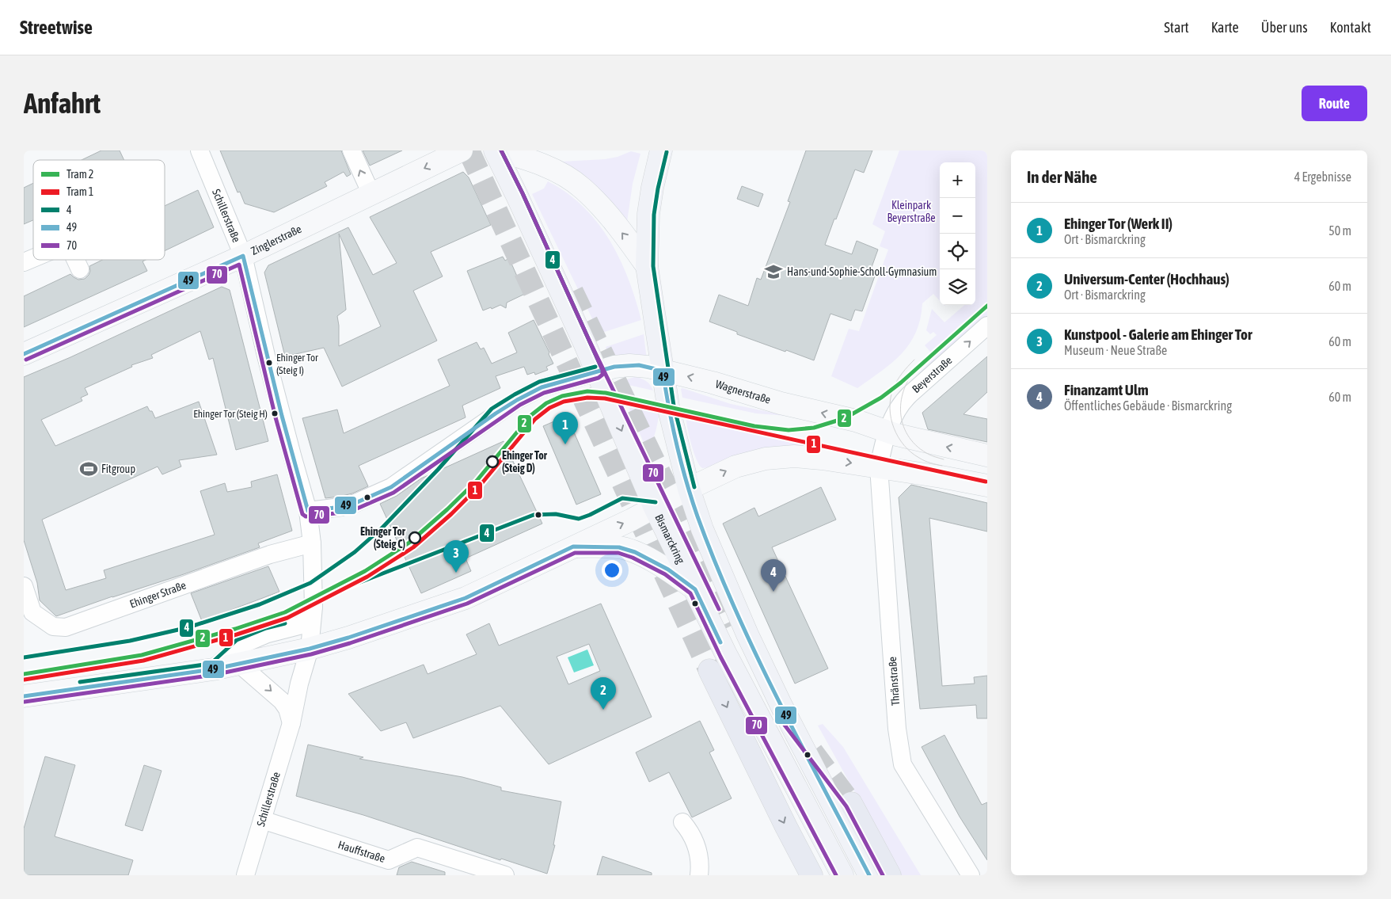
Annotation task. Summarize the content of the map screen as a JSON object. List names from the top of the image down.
{
  "streets": {
    "main road": ["Zinglerstraße", "Wagnerstraße", "Bismarckring"],
    "street": [
      "Schillerstraße",
      "Beyerstraße",
      "Ehinger Straße",
      "Thränstraße",
      "Hauffstraße"
    ]
  },
  "crossings": [
    ["Schillerstraße", "Zinglerstraße"],
    ["Schillerstraße", "Ehinger Straße"],
    ["Schillerstraße", "Hauffstraße"],
    ["Beyerstraße", "Wagnerstraße"],
    ["Wagnerstraße", "Bismarckring"]
  ],
  "one_way": ["Beyerstraße"],
  "parks": ["Kleinpark Beyerstraße"],
  "places": {
    "school or university": ["Hans-und-Sophie-Scholl-Gymnasium"],
    "other": [
      "Ehinger Tor (Steig I)",
      "Ehinger Tor (Steig H)",
      "Ehinger Tor (Steig D)",
      "Ehinger Tor (Steig C)"
    ],
    "sports": ["Fitgroup"]
  },
  "lines": [
    "transit line 4",
    "transit line 70",
    "transit line 49",
    "tram line 2",
    "tram line 1"
  ],
  "legend": [
    "Tram 2",
    "Tram 1",
    "4",
    "49",
    "70"
  ],
  "page": {
    "header": "Streetwise",
    "nav": [
      "Start",
      "Karte",
      "Über uns",
      "Kontakt"
    ],
    "buttons": "Route",
    "title": "Anfahrt",
    "heading": ["In der Nähe", "4 Ergebnisse"],
    "map_buttons": ["+", "−"],
    "list": [
      {
        "mark": "1",
        "name": "Ehinger Tor (Werk II)",
        "note": "Ort · Bismarckring",
        "value": "50 m"
      },
      {
        "mark": "2",
        "name": "Universum-Center (Hochhaus)",
        "note": "Ort · Bismarckring",
        "value": "60 m"
      },
      {
        "mark": "3",
        "name": "Kunstpool - Galerie am Ehinger Tor",
        "note": "Museum · Neue Straße",
        "value": "60 m"
      },
      {
        "mark": "4",
        "name": "Finanzamt Ulm",
        "note": "Öffentliches Gebäude · Bismarckring",
        "value": "60 m"
      }
    ],
    "pins": [
      "1",
      "3",
      "4",
      "2"
    ]
  }
}
